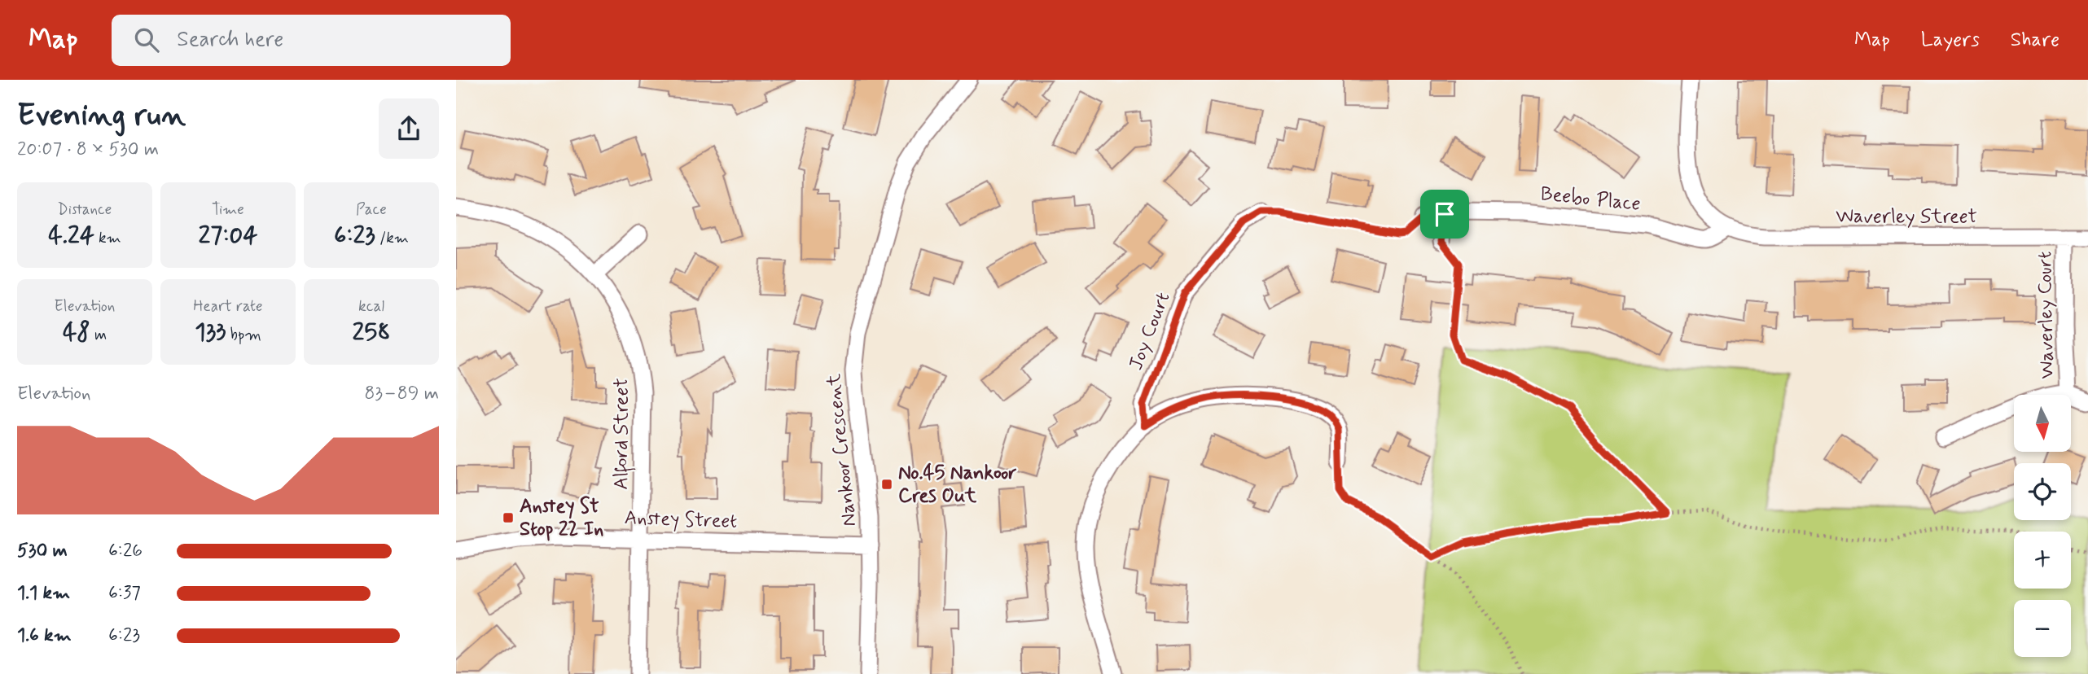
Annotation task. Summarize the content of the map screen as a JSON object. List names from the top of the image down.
{
  "streets": {
    "street": [
      "Beebo Place",
      "Waverley Street",
      "Waverley Court",
      "Joy Court",
      "Alford Street",
      "Nankoor Crescent",
      "Anstey Street"
    ]
  },
  "crossings": [
    ["Beebo Place", "Waverley Street"],
    ["Waverley Street", "Waverley Court"],
    ["Alford Street", "Anstey Street"],
    ["Nankoor Crescent", "Anstey Street"]
  ],
  "places": {
    "transit": ["No.45 Nankoor Cres Out", "Anstey St Stop 22 In"]
  },
  "north": "bottom",
  "page": {
    "header": "Map",
    "search": "Search here",
    "nav": ["Map", "Layers", "Share"],
    "heading": ["Evening run", "20:07 · 8 × 530 m"],
    "stats": [
      ["Distance", "4.24 km"],
      ["Time", "27:04"],
      ["Pace", "6:23 /km"],
      ["Elevation", "48 m"],
      ["Heart rate", "133 bpm"],
      ["kcal", "258"]
    ],
    "chart": ["Elevation", "83–89 m"],
    "map_buttons": ["+", "−"],
    "list": [
      {
        "name": "530 m",
        "note": "6:26"
      },
      {
        "name": "1.1 km",
        "note": "6:37"
      },
      {
        "name": "1.6 km",
        "note": "6:23"
      }
    ]
  }
}
